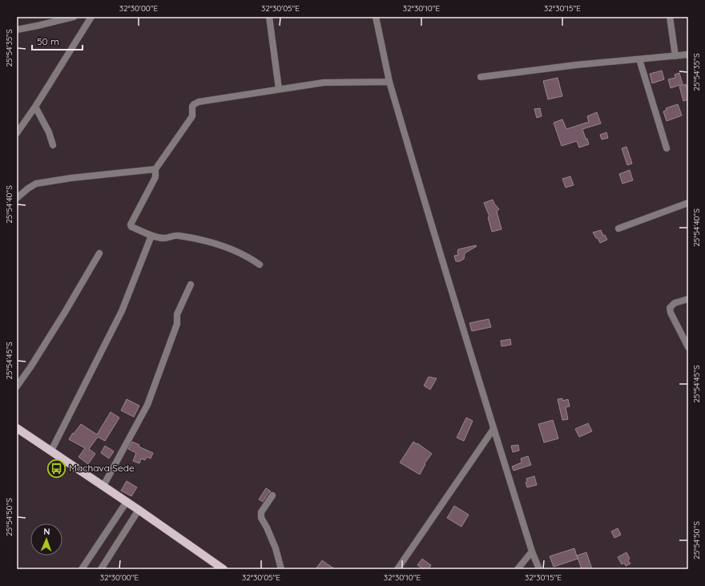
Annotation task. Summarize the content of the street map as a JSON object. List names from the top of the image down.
{
  "places": {
    "bus stop": ["Machava Sede"]
  },
  "scale_bar": "50 m",
  "north": "top",
  "coordinates": [
    "32°30'00\"E",
    "32°30'05\"E",
    "32°30'10\"E",
    "32°30'15\"E",
    "25°54'35\"S",
    "25°54'40\"S",
    "25°54'45\"S",
    "25°54'50\"S"
  ]
}
